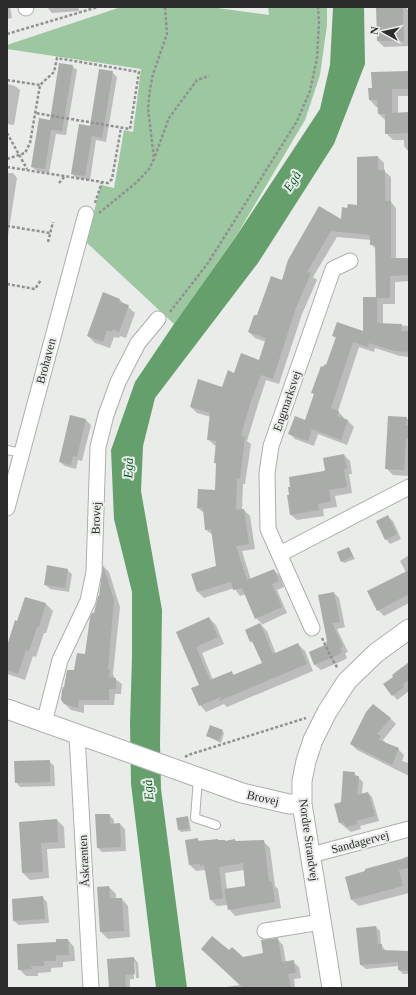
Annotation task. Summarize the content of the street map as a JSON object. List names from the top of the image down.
{
  "streets": {
    "street": [
      "Brohaven",
      "Engmarksvej",
      "Brovej",
      "Nordre Strandvej",
      "Sandagervej",
      "Åskrænten"
    ]
  },
  "crossings": [
    ["Brovej", "Nordre Strandvej"],
    ["Brovej", "Åskrænten"],
    ["Nordre Strandvej", "Sandagervej"]
  ],
  "water": ["Egå"],
  "north": "left"
}
